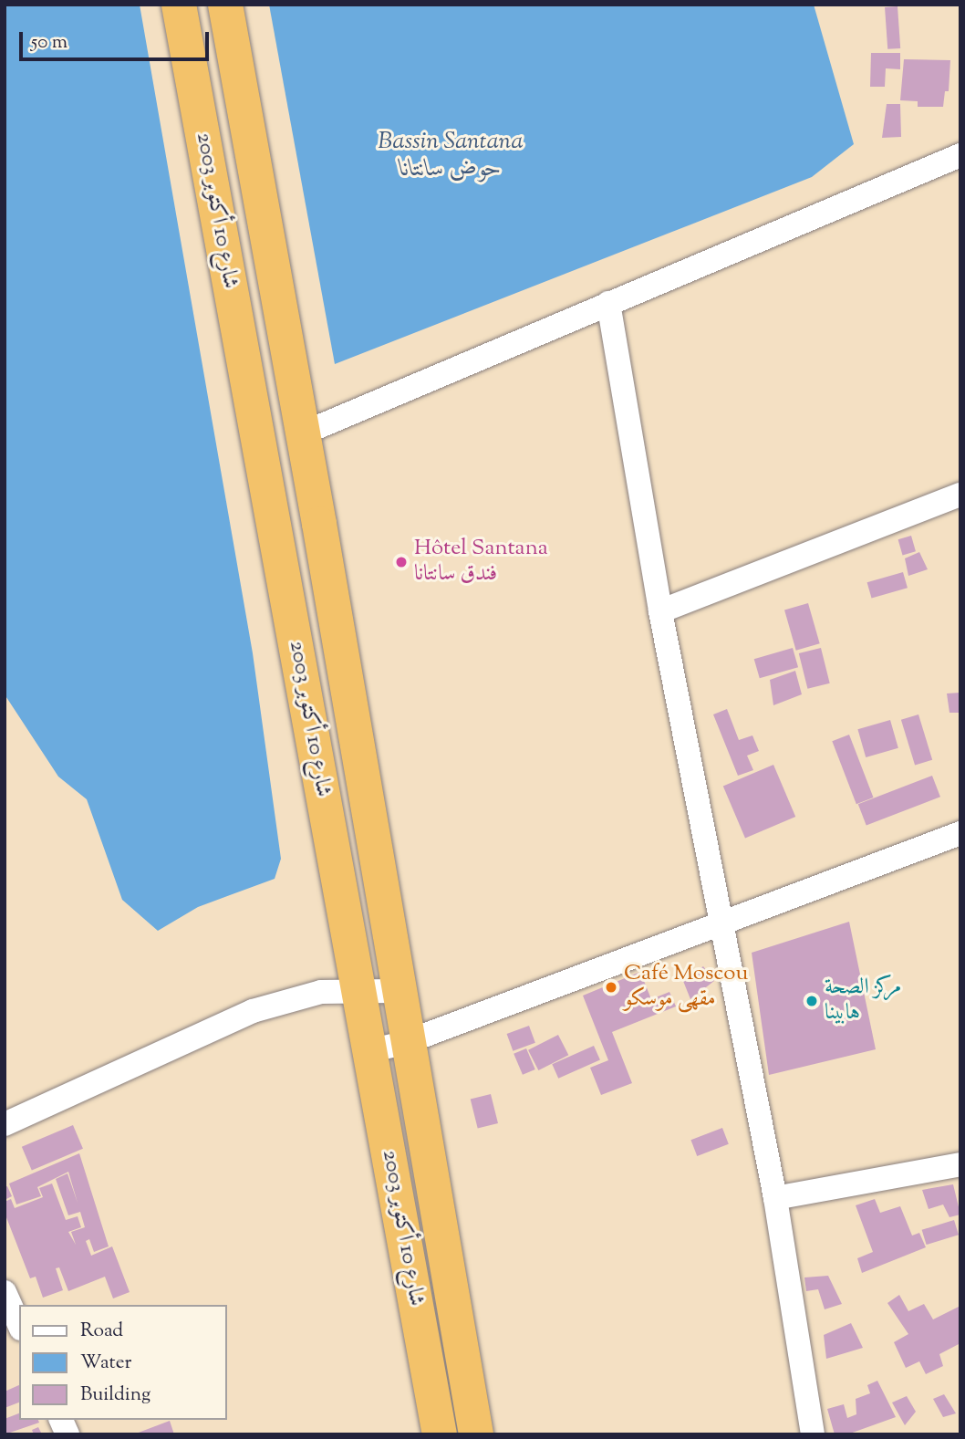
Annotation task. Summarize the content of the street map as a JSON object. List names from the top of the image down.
{
  "streets": {
    "highway": ["شارع 10 أكتوبر 2003"]
  },
  "water": ["Bassin Santana حوض سانتانا"],
  "places": ["Hôtel Santana فندق سانتانا", "Café Moscou مقهى موسكو", "مركز الصحة هابينا"],
  "legend": ["Road", "Water", "Building"],
  "scale_bar": "50 m"
}
